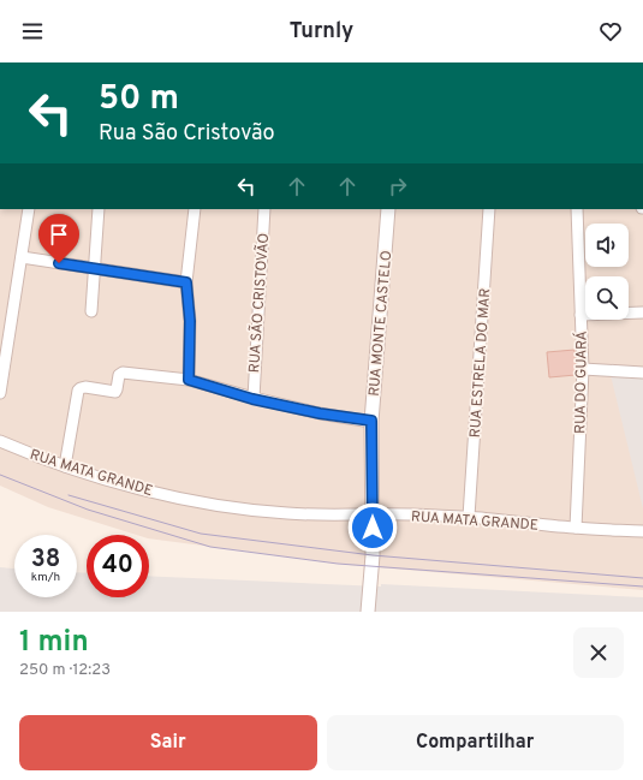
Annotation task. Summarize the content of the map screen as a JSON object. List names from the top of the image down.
{
  "streets": {
    "street": [
      "RUA SÃO CRISTOVÃO",
      "RUA MONTE CASTELO",
      "RUA ESTRELA DO MAR",
      "RUA DO GUARÁ",
      "RUA MATA GRANDE"
    ]
  },
  "crossings": [
    ["RUA MONTE CASTELO", "RUA MATA GRANDE"],
    ["RUA ESTRELA DO MAR", "RUA MATA GRANDE"],
    ["RUA DO GUARÁ", "RUA MATA GRANDE"]
  ],
  "page": {
    "header": "Turnly",
    "turn": ["50 m", "Rua São Cristovão"],
    "speed": "38 km/h",
    "limit": "40",
    "heading": ["1 min", "250 m · 12:23"],
    "buttons": ["Sair", "Compartilhar"]
  }
}
